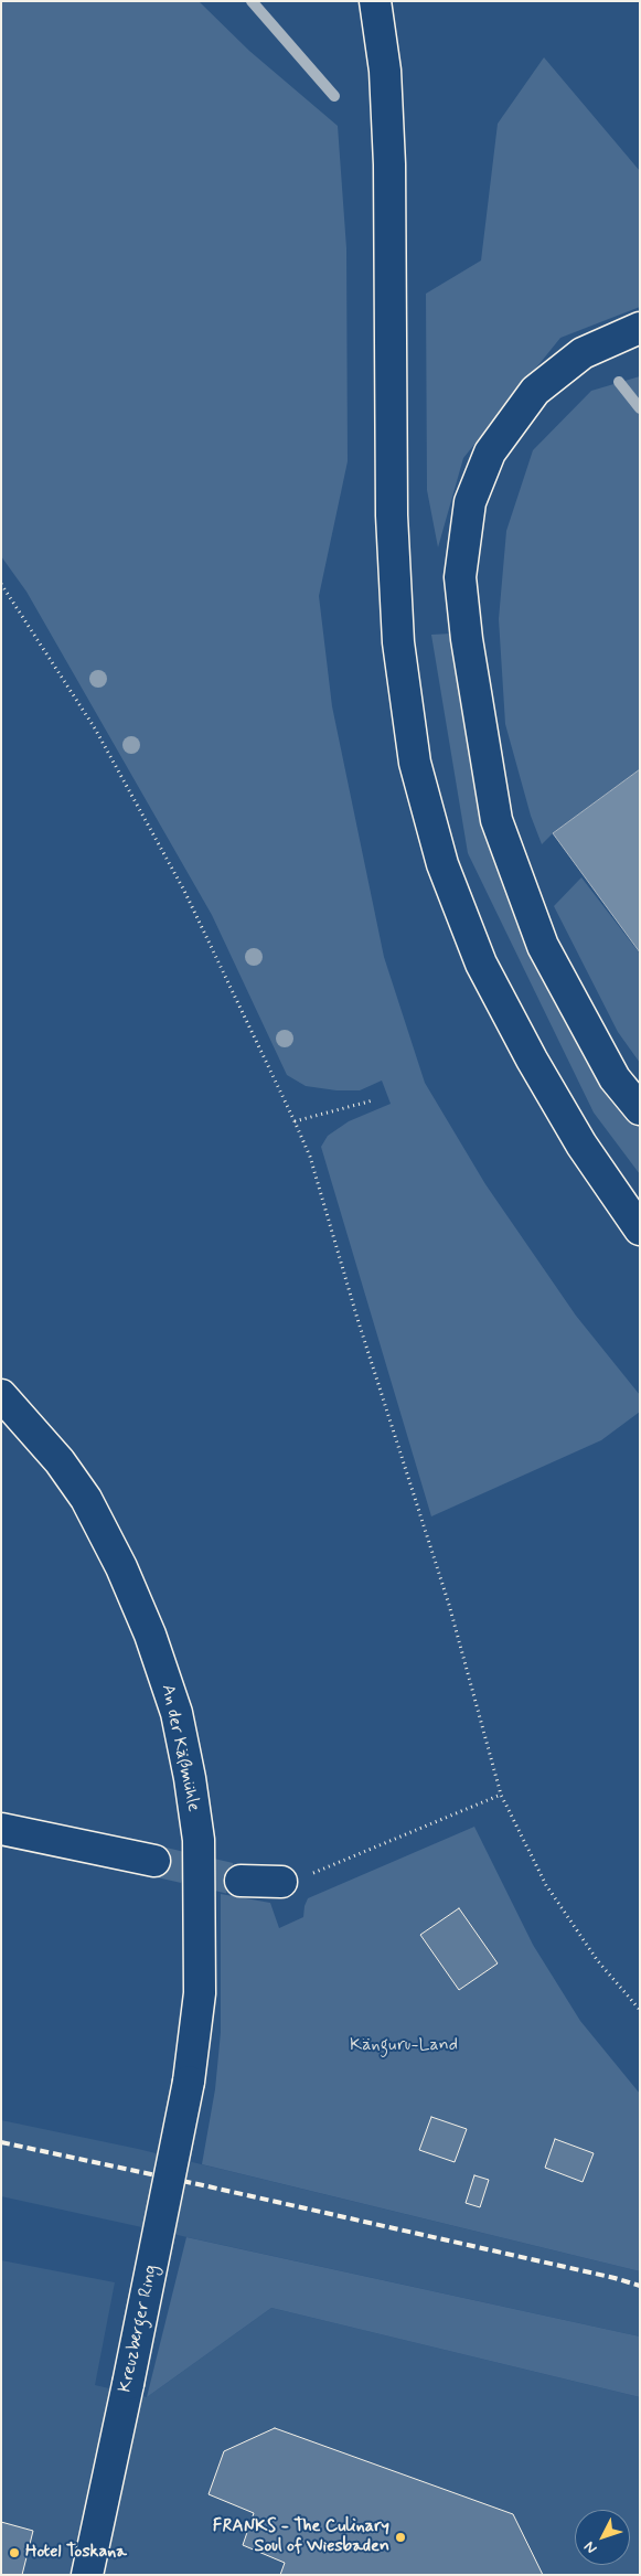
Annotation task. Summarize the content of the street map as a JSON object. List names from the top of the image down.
{
  "streets": {
    "main road": ["An der Käßmühle", "Kreuzberger Ring"]
  },
  "crossings": [
    ["An der Käßmühle", "Kreuzberger Ring"]
  ],
  "parks": ["Känguru-Land"],
  "places": ["FRANKS - The Culinary Soul of Wiesbaden", "Hotel Toskana"],
  "north": "bottom left"
}
